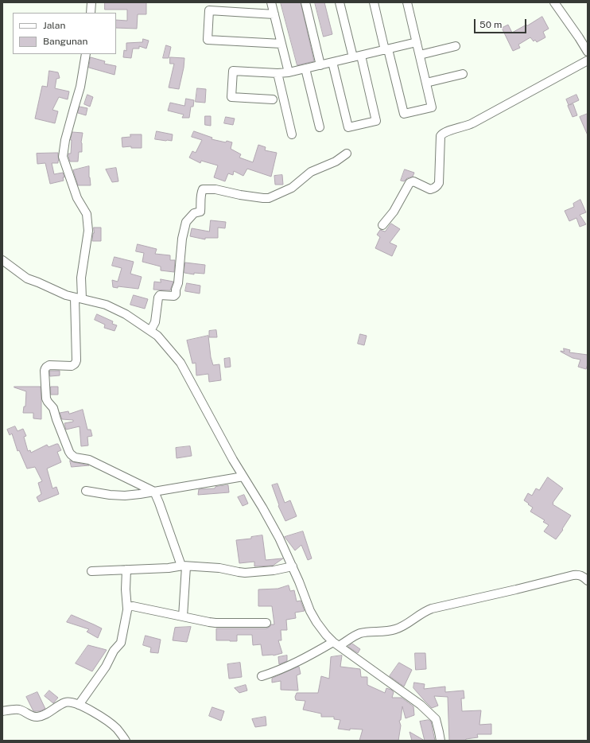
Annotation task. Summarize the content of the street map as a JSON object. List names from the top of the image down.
{
  "legend": ["Jalan", "Bangunan"],
  "scale_bar": "50 m"
}
